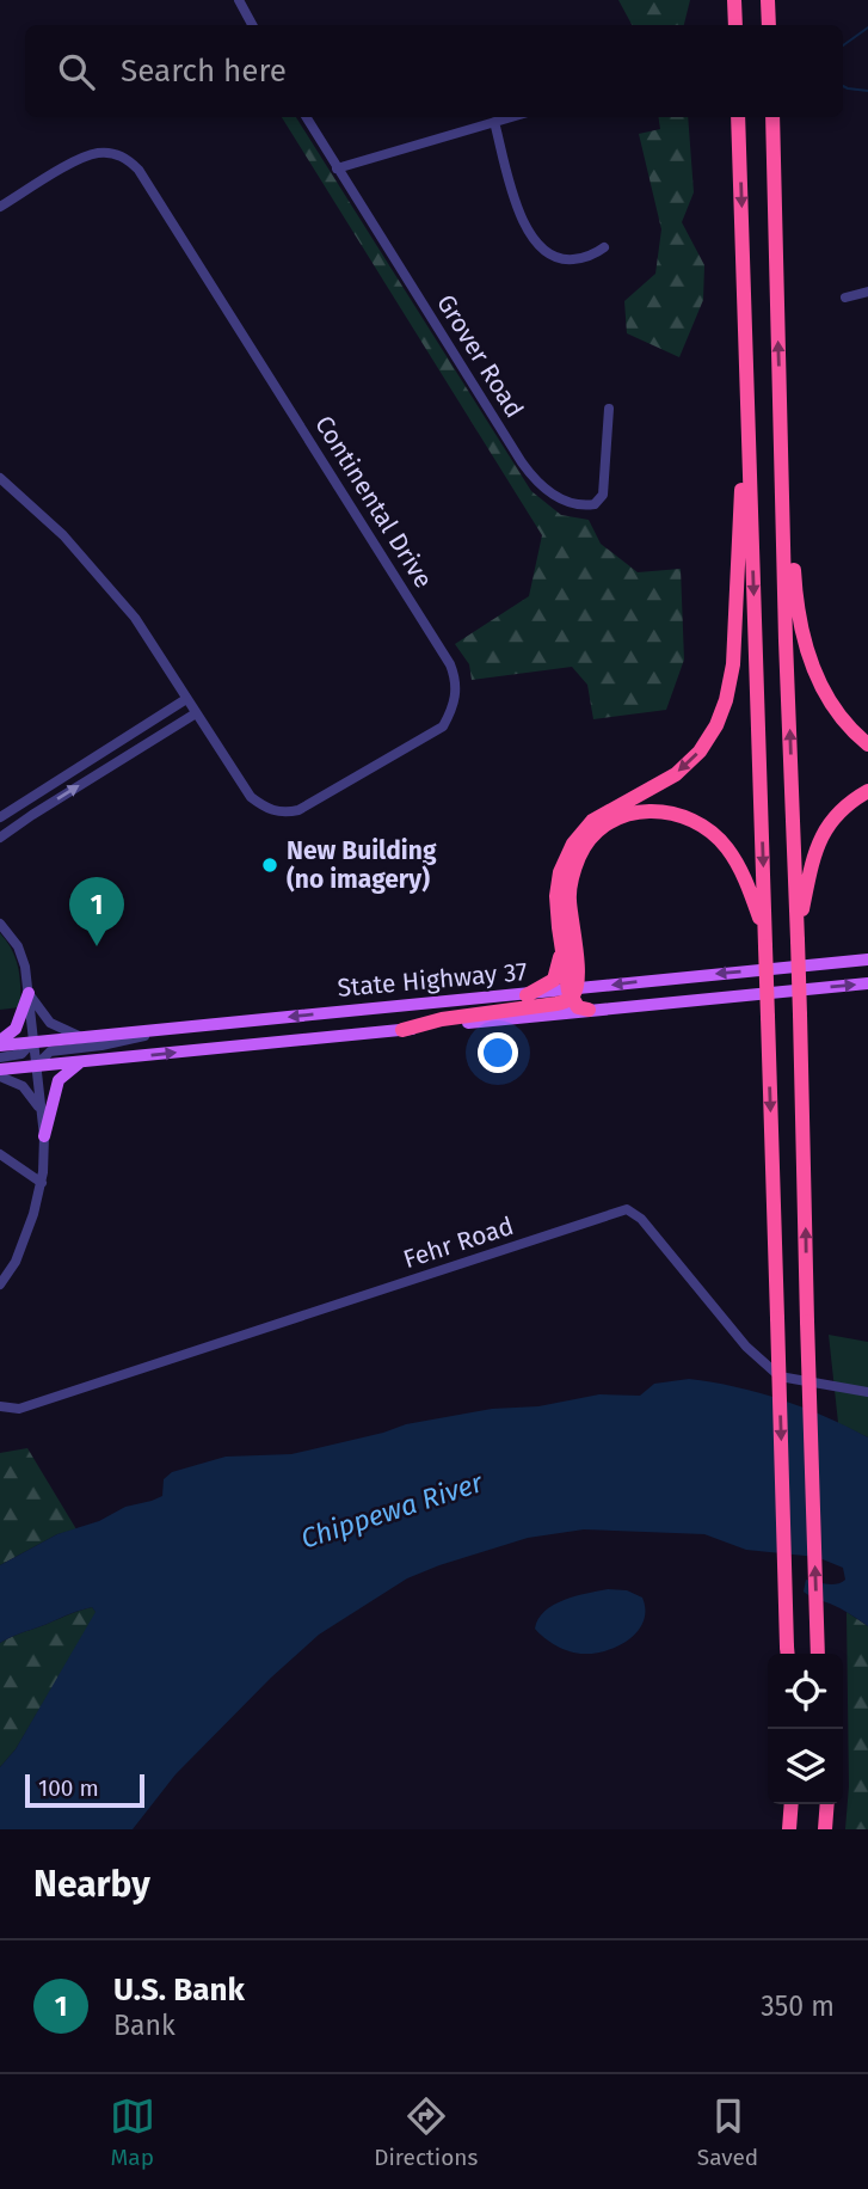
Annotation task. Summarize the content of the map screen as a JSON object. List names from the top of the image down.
{
  "streets": {
    "main road": ["State Highway 37"],
    "street": ["Grover Road", "Continental Drive", "Fehr Road"]
  },
  "water": ["Chippewa River"],
  "places": ["New Building (no imagery)"],
  "scale_bar": "100 m",
  "page": {
    "search": "Search here",
    "pins": "1",
    "scale": "100 m",
    "heading": "Nearby",
    "list": [
      {
        "mark": "1",
        "name": "U.S. Bank",
        "note": "Bank",
        "value": "350 m"
      }
    ],
    "nav": ["Map", "Directions", "Saved"]
  }
}
